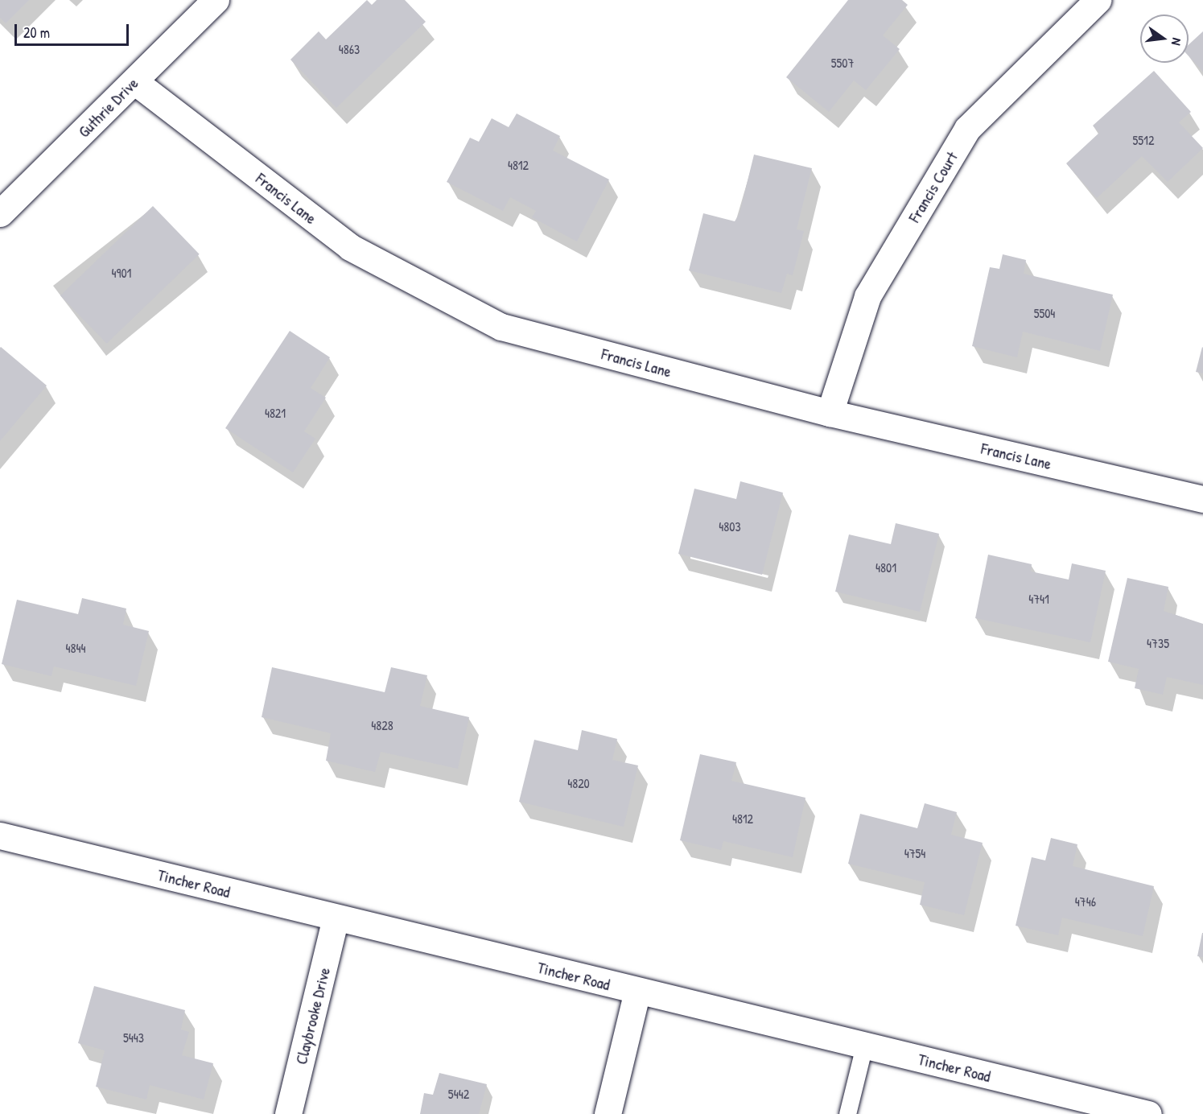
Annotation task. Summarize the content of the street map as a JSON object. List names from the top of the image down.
{
  "streets": {
    "street": [
      "Guthrie Drive",
      "Francis Court",
      "Francis Lane",
      "Tincher Road",
      "Claybrooke Drive"
    ]
  },
  "crossings": [
    ["Guthrie Drive", "Francis Lane"],
    ["Francis Court", "Francis Lane"],
    ["Tincher Road", "Claybrooke Drive"]
  ],
  "house_numbers": [
    "4863",
    "5507",
    "5512",
    "4812",
    "4901",
    "5504",
    "4821",
    "4803",
    "4801",
    "4741",
    "4735",
    "4844",
    "4828",
    "4820",
    "4812",
    "4754",
    "4746",
    "5443",
    "5442"
  ],
  "scale_bar": "20 m",
  "north": "right"
}
